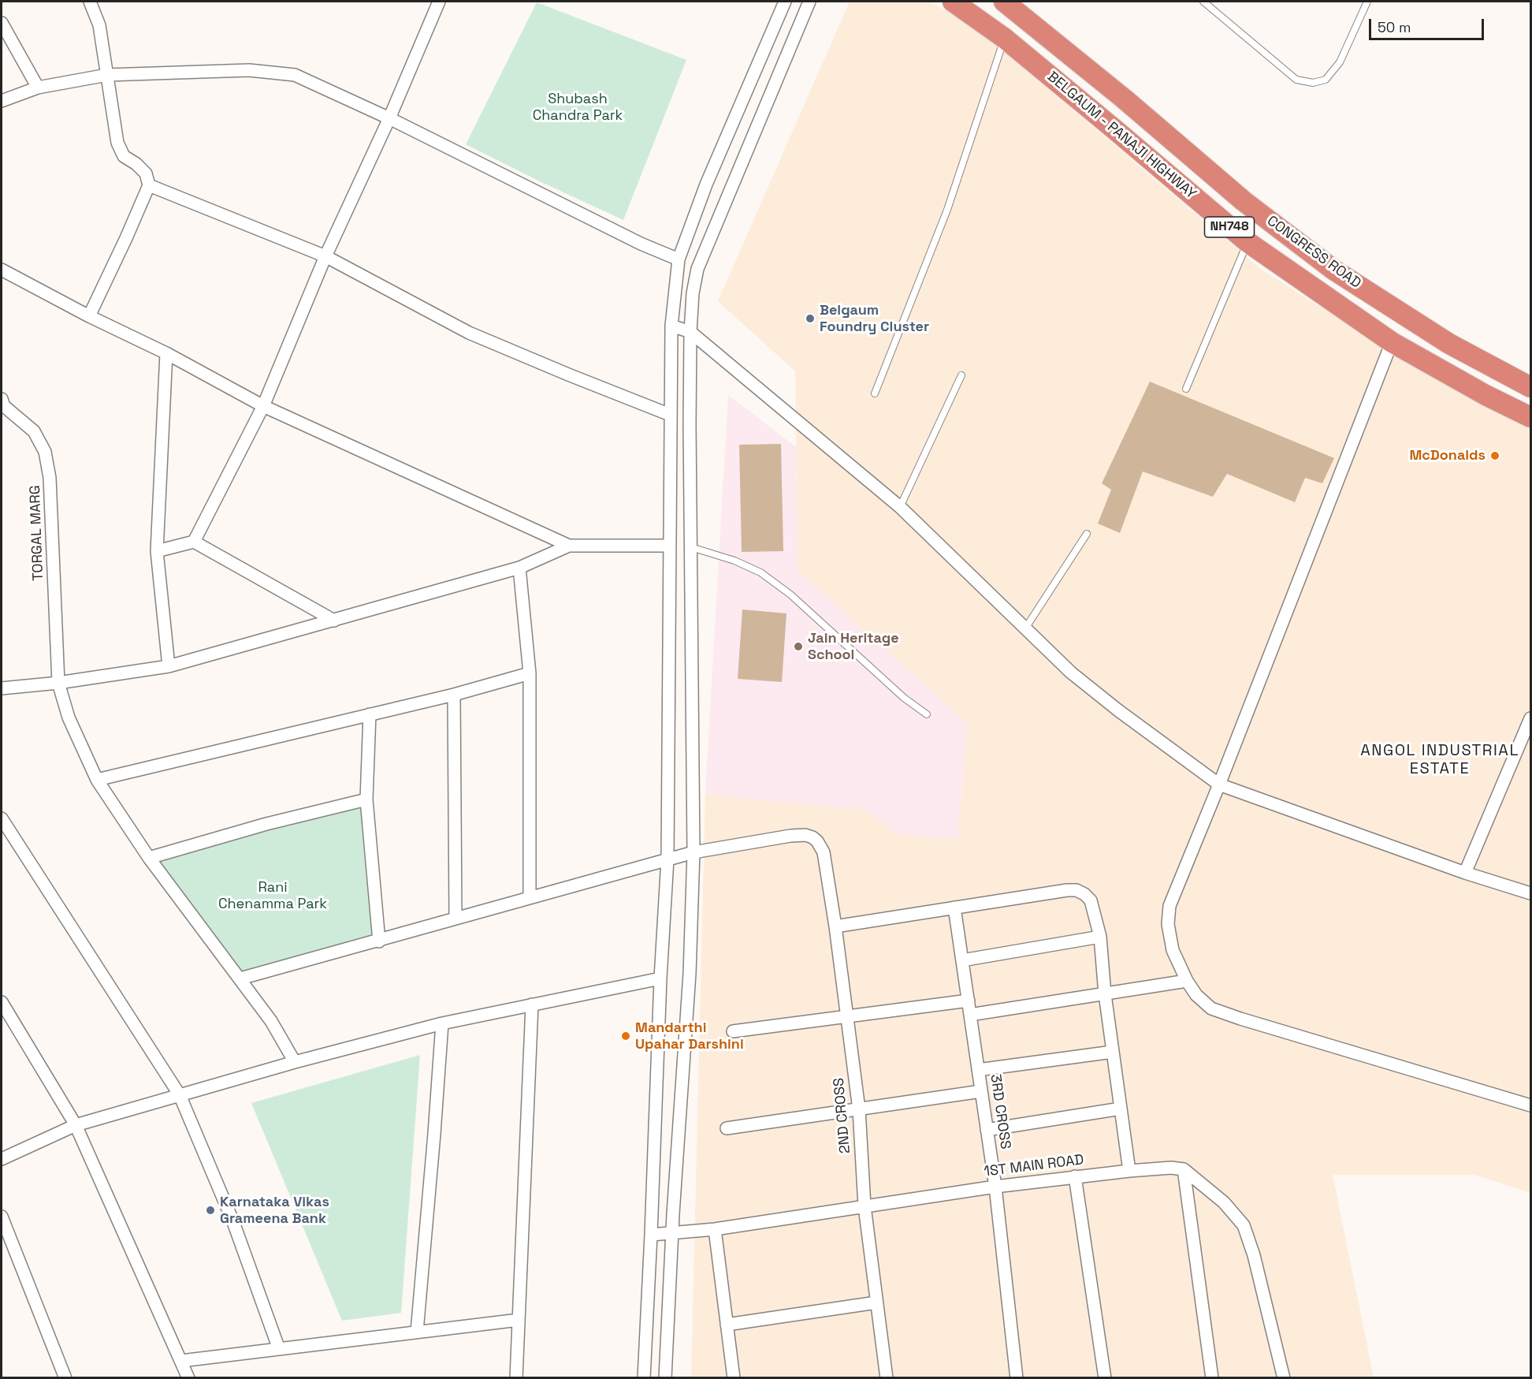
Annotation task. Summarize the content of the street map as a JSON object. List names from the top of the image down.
{
  "streets": {
    "highway": ["BELGAUM - PANAJI HIGHWAY", "NH748", "CONGRESS ROAD"],
    "street": [
      "TORGAL MARG",
      "3RD CROSS",
      "2ND CROSS",
      "1ST MAIN ROAD"
    ]
  },
  "crossings": [
    ["3RD CROSS", "1ST MAIN ROAD"],
    ["2ND CROSS", "1ST MAIN ROAD"]
  ],
  "districts": ["ANGOL INDUSTRIAL ESTATE"],
  "parks": ["Shubash Chandra Park", "Rani Chenamma Park"],
  "places": [
    "Belgaum Foundry Cluster",
    "McDonalds",
    "Jain Heritage School",
    "Mandarthi Upahar Darshini",
    "Karnataka Vikas Grameena Bank"
  ],
  "scale_bar": "50 m"
}
